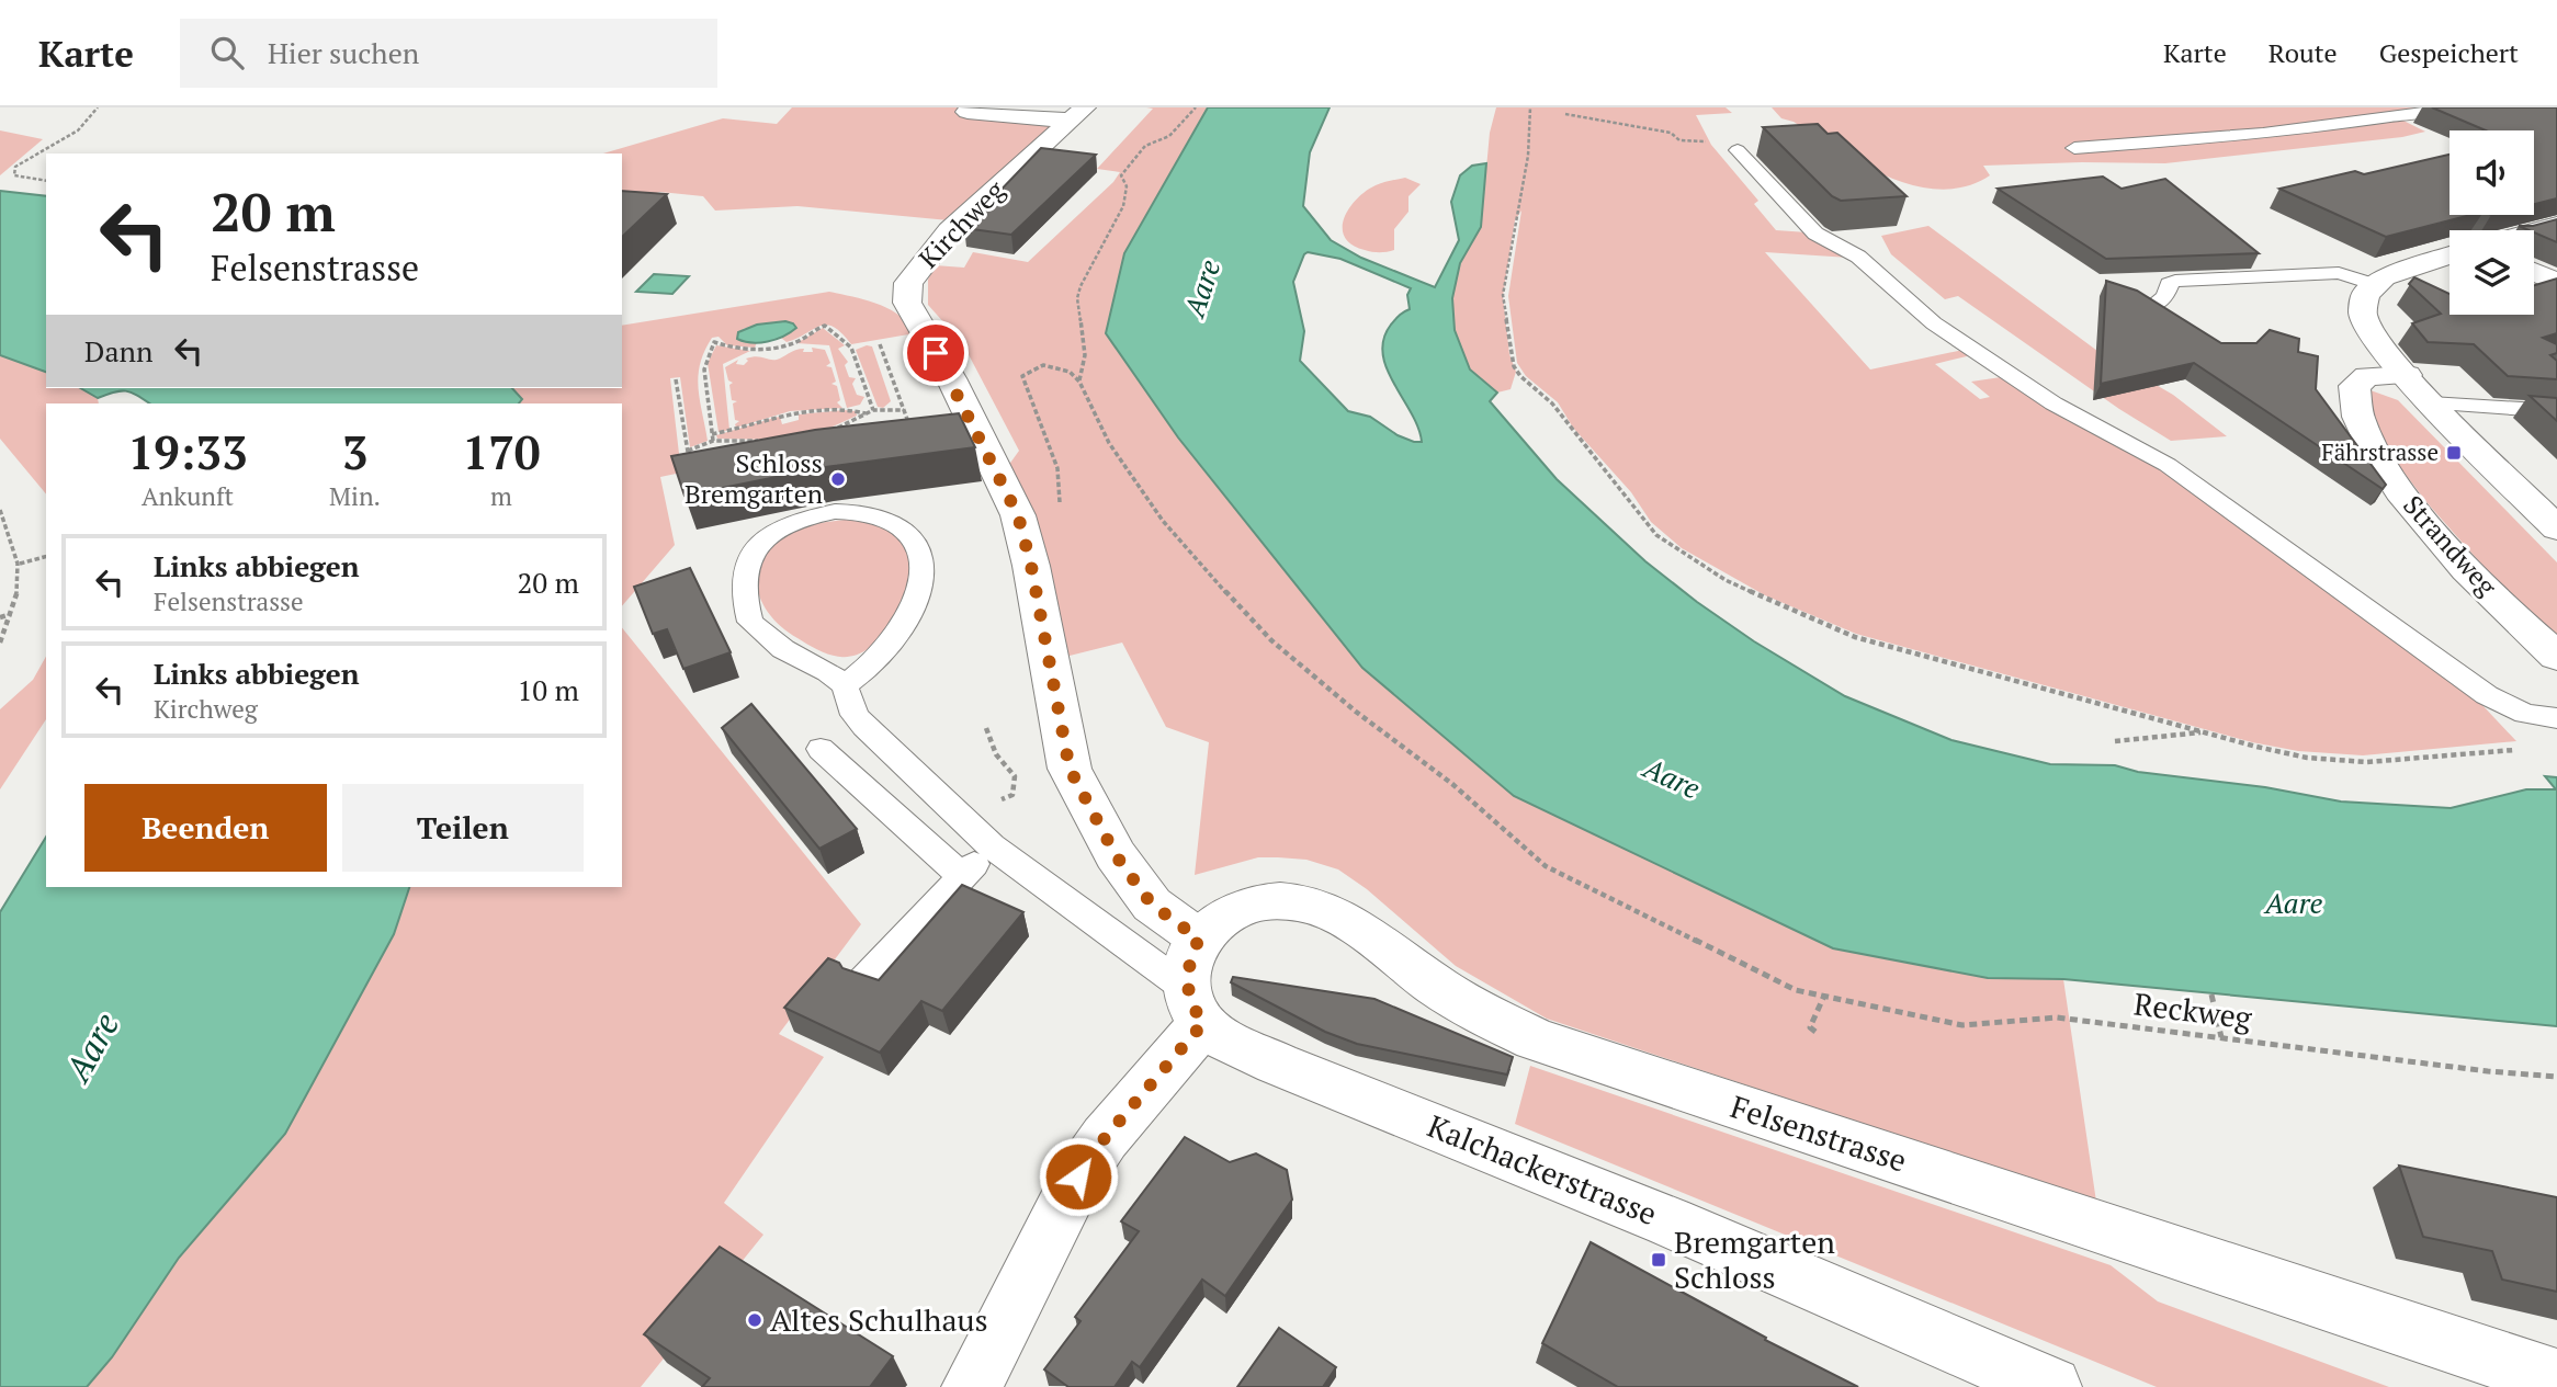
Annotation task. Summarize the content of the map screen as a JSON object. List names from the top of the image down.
{
  "streets": {
    "street": [
      "Kirchweg",
      "Strandweg",
      "Felsenstrasse",
      "Kalchackerstrasse"
    ],
    "path": ["Reckweg"]
  },
  "crossings": [
    ["Kirchweg", "Felsenstrasse"]
  ],
  "water": ["Aare"],
  "places": {
    "transit": ["Fährstrasse", "Bremgarten Schloss"],
    "other": ["Schloss Bremgarten", "Altes Schulhaus"]
  },
  "page": {
    "header": "Karte",
    "search": "Hier suchen",
    "nav": ["Karte", "Route", "Gespeichert"],
    "turn": ["20 m", "Felsenstrasse"],
    "then": "Dann",
    "eta": [
      "19:33",
      "Ankunft",
      "3",
      "Min.",
      "170",
      "m"
    ],
    "list": [
      {
        "name": "Links abbiegen",
        "note": "Felsenstrasse",
        "value": "20 m"
      },
      {
        "name": "Links abbiegen",
        "note": "Kirchweg",
        "value": "10 m"
      }
    ],
    "buttons": ["Beenden", "Teilen"]
  }
}
